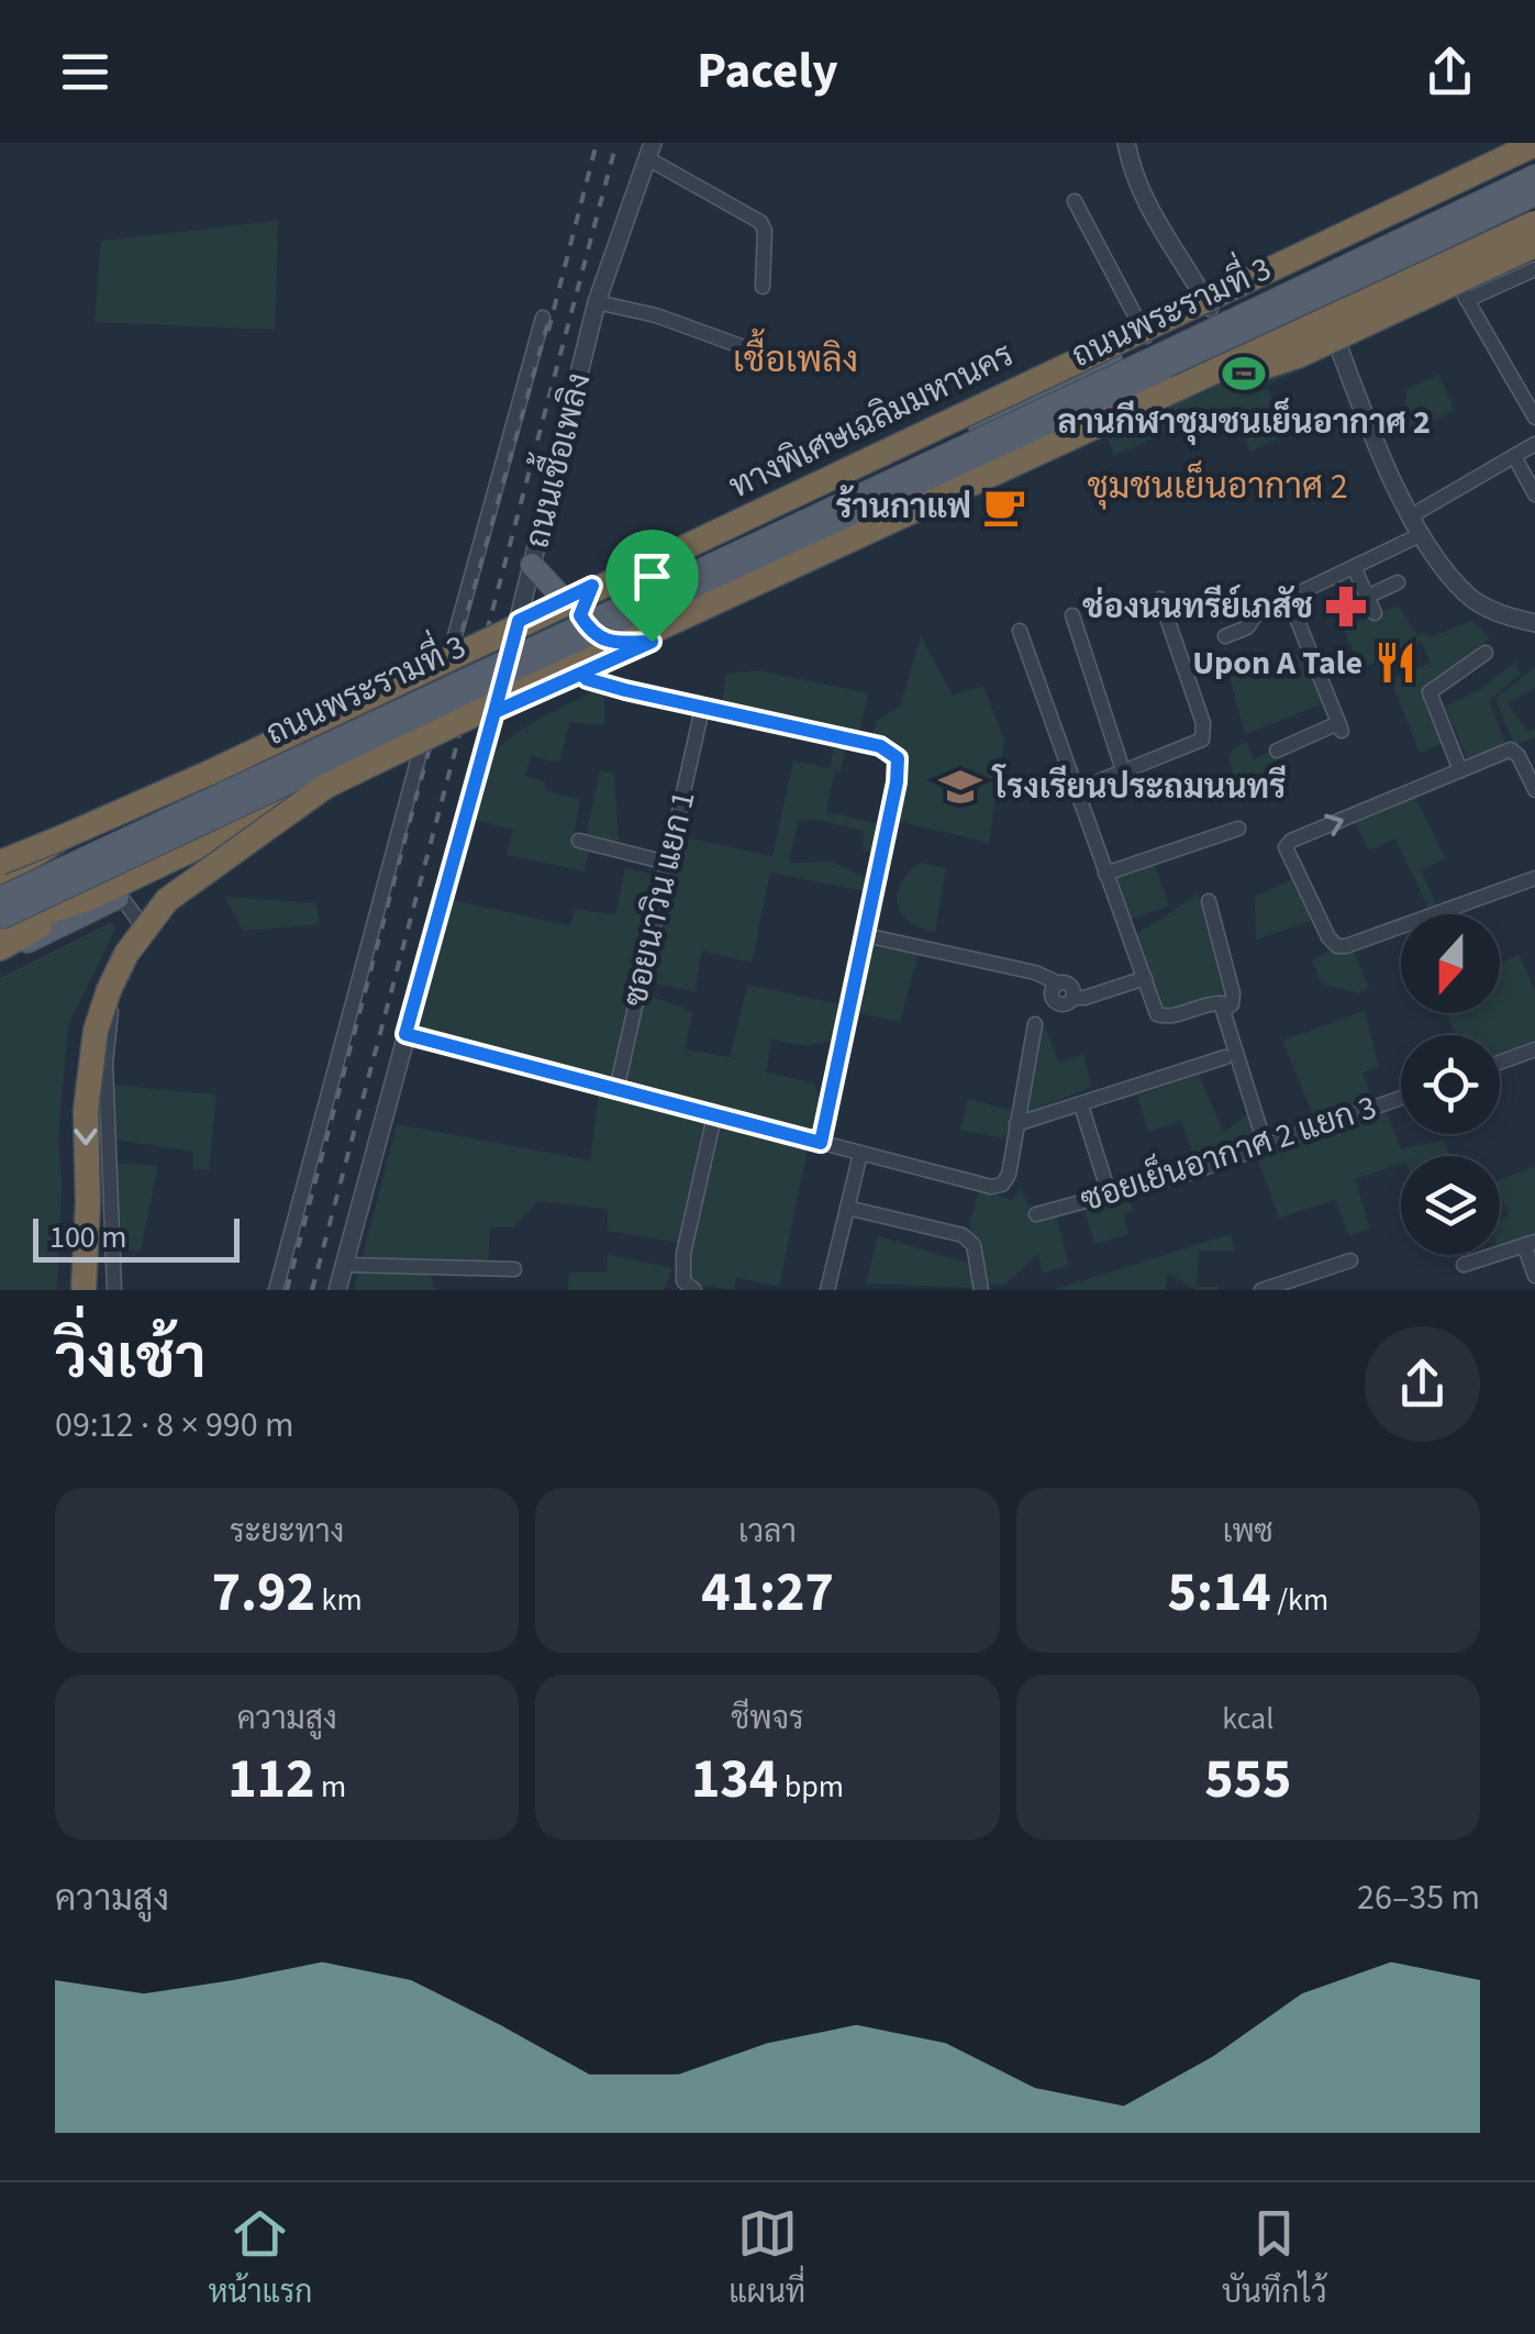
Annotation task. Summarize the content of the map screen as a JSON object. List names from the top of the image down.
{
  "streets": {
    "highway": ["ทางพิเศษเฉลิมมหานคร"],
    "main road": ["ถนนพระรามที่ 3"],
    "street": ["ถนนเชื้อเพลิง", "ซอยนาวิน แยก 1", "ซอยเย็นอากาศ 2 แยก 3"]
  },
  "crossings": [
    ["ถนนพระรามที่ 3", "ทางพิเศษเฉลิมมหานคร"],
    ["ถนนพระรามที่ 3", "ถนนเชื้อเพลิง"]
  ],
  "districts": ["เชื้อเพลิง", "ชุมชนเย็นอากาศ 2"],
  "places": {
    "sports": ["ลานกีฬาชุมชนเย็นอากาศ 2"],
    "cafe": ["ร้านกาแฟ"],
    "pharmacy": ["ช่องนนทรีย์เภสัช"],
    "restaurant": ["Upon A Tale"],
    "school or university": ["โรงเรียนประถมนนทรี"]
  },
  "scale_bar": "100 m",
  "north": "bottom",
  "page": {
    "header": "Pacely",
    "scale": "100 m",
    "heading": ["วิ่งเช้า", "09:12 · 8 × 990 m"],
    "stats": [
      ["ระยะทาง", "7.92 km"],
      ["เวลา", "41:27"],
      ["เพซ", "5:14 /km"],
      ["ความสูง", "112 m"],
      ["ชีพจร", "134 bpm"],
      ["kcal", "555"]
    ],
    "chart": ["ความสูง", "26–35 m"],
    "tabs": ["หน้าแรก", "แผนที่", "บันทึกไว้"]
  }
}
